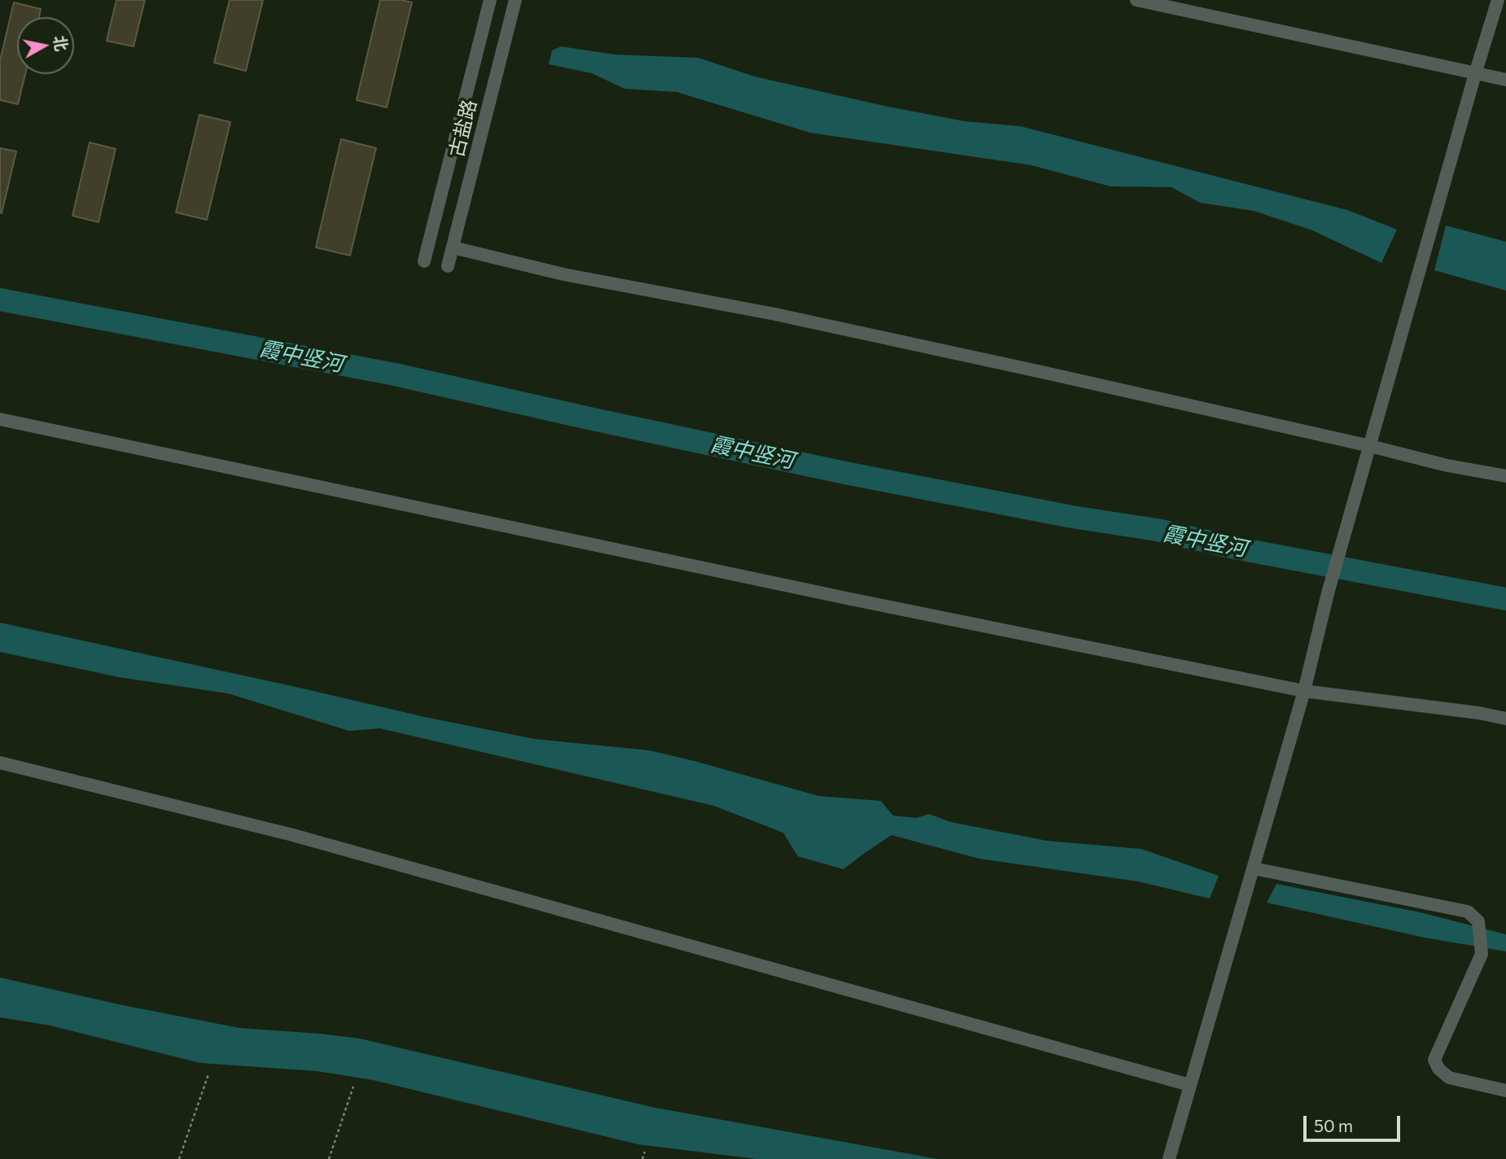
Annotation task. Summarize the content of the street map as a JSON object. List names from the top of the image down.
{
  "streets": {
    "street": ["古盐路"]
  },
  "water": ["霞中竖河"],
  "scale_bar": "50 m",
  "north": "right"
}
